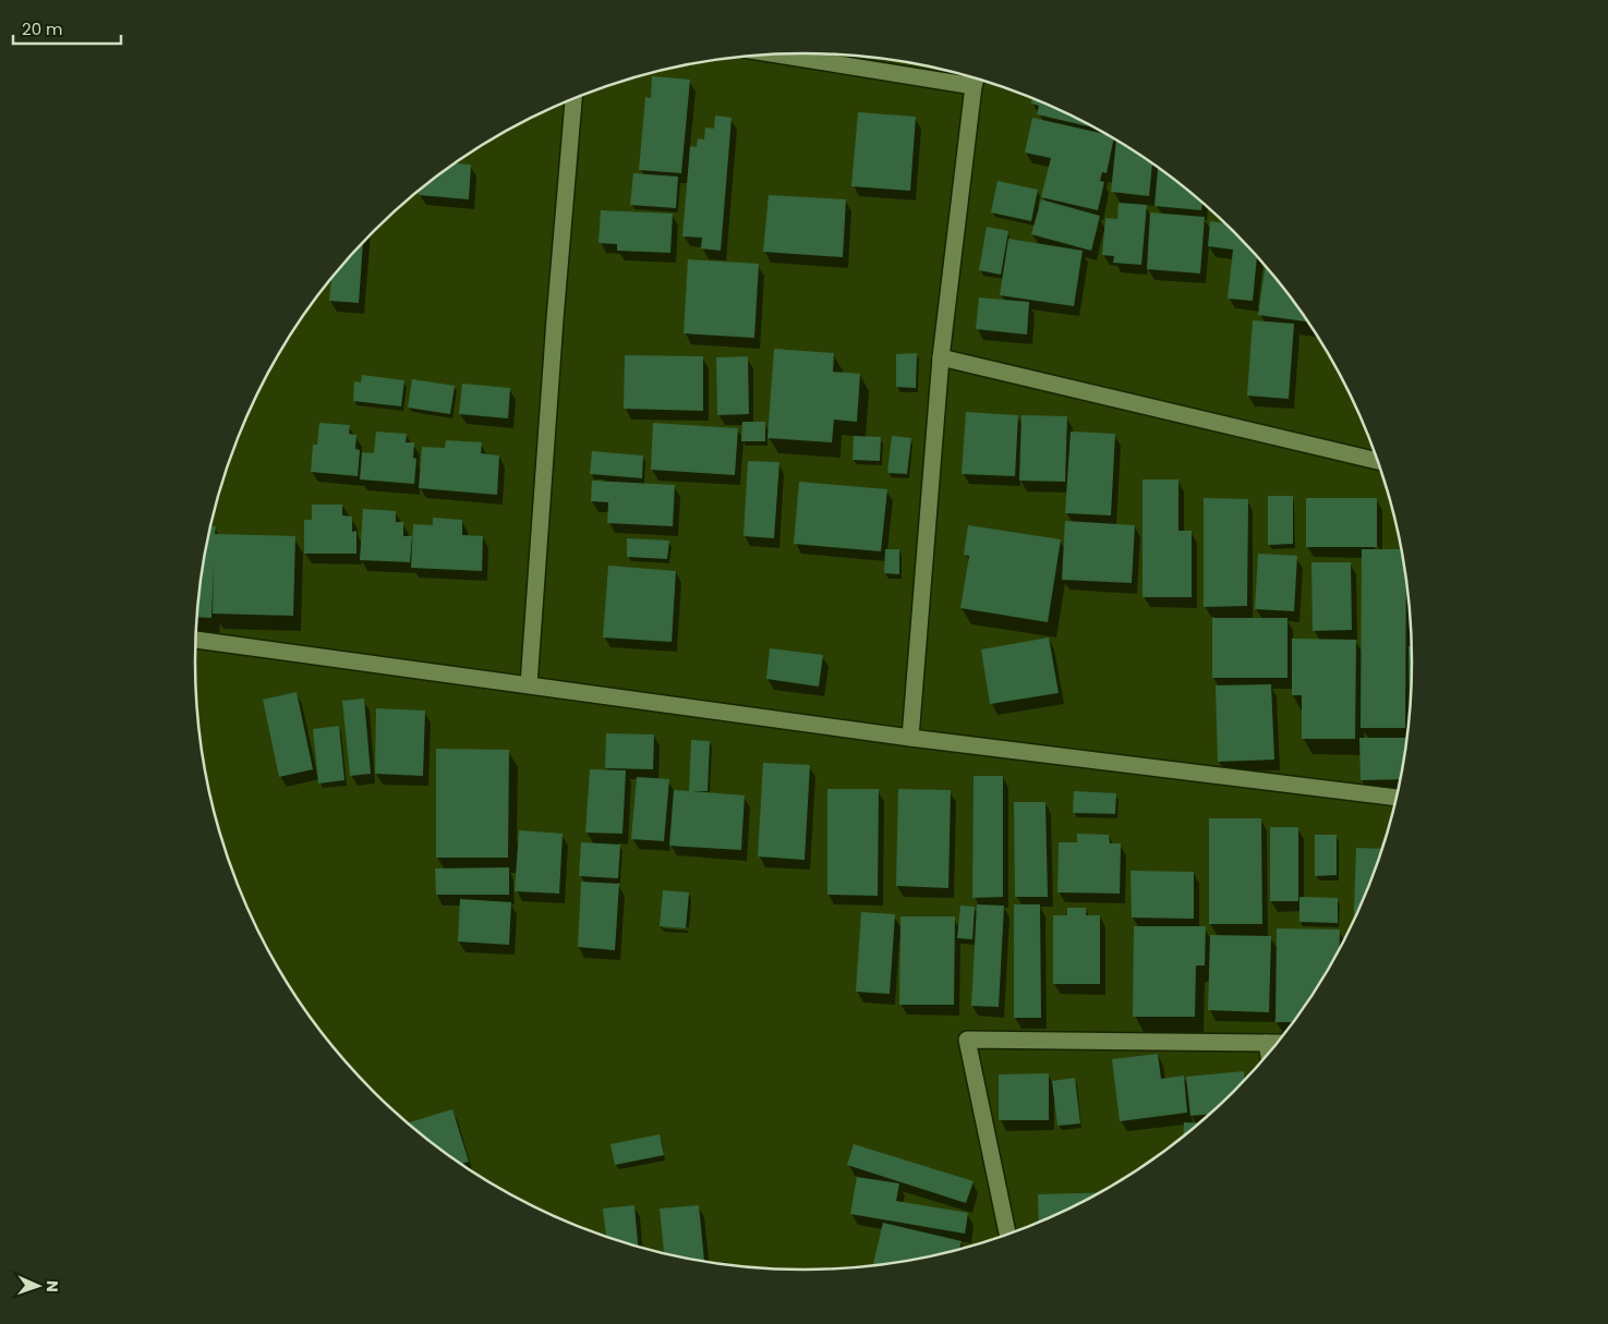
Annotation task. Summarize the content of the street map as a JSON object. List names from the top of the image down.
{
  "scale_bar": "20 m",
  "north": "right"
}
